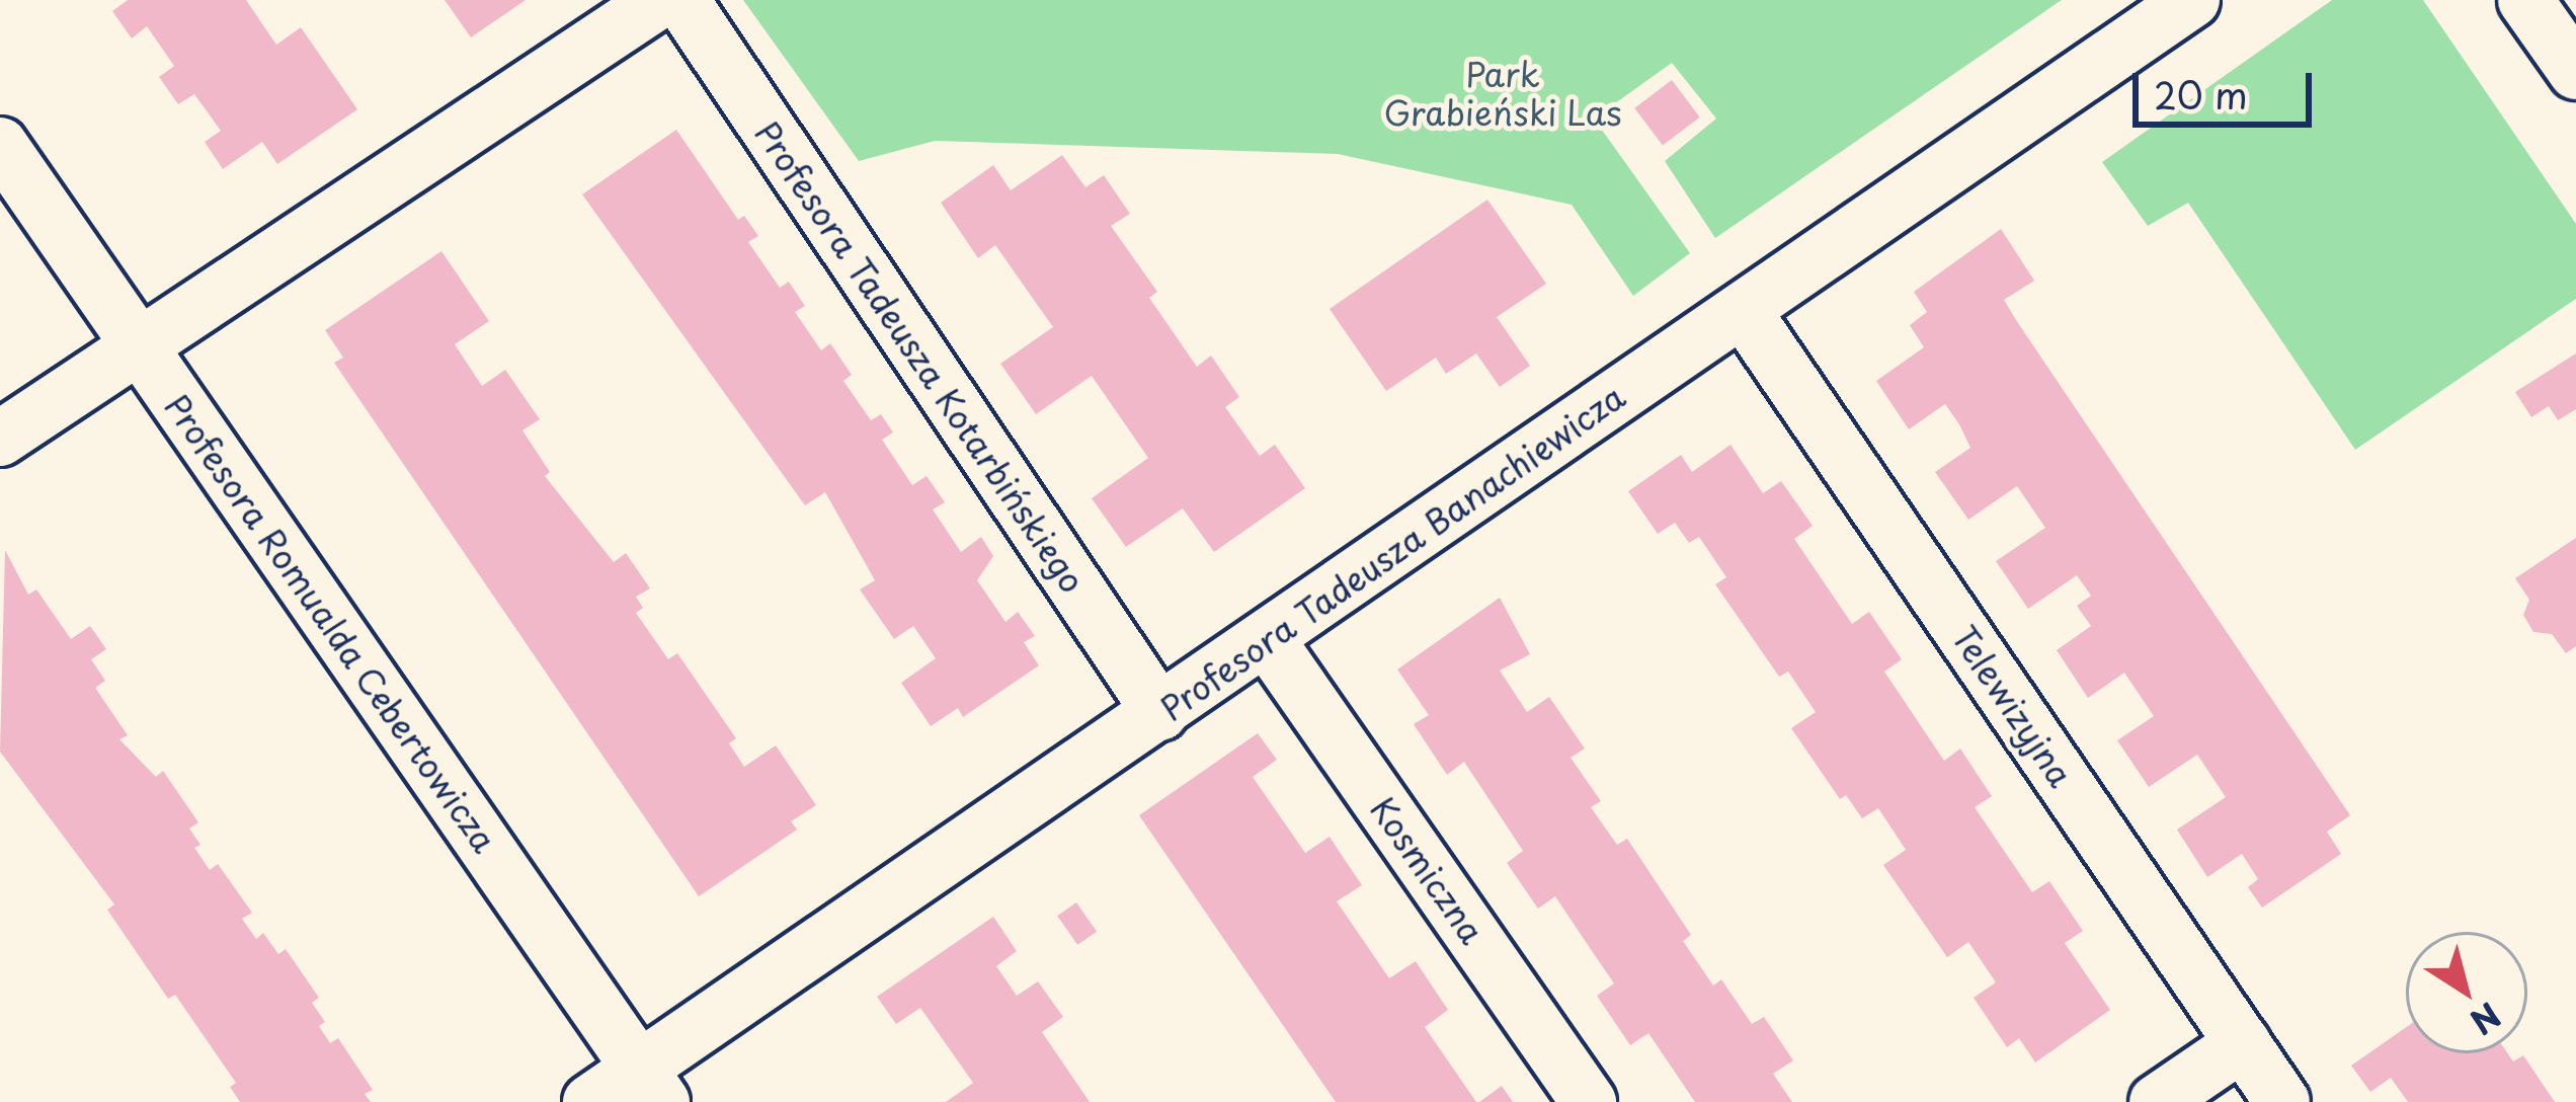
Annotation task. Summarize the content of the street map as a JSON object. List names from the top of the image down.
{
  "streets": {
    "street": [
      "Profesora Tadeusza Kotarbińskiego",
      "Profesora Tadeusza Banachiewicza",
      "Profesora Romualda Cebertowicza",
      "Telewizyjna",
      "Kosmiczna"
    ]
  },
  "crossings": [
    ["Profesora Tadeusza Kotarbińskiego", "Profesora Tadeusza Banachiewicza"],
    ["Profesora Tadeusza Banachiewicza", "Profesora Romualda Cebertowicza"],
    ["Profesora Tadeusza Banachiewicza", "Telewizyjna"],
    ["Profesora Tadeusza Banachiewicza", "Kosmiczna"]
  ],
  "parks": ["Park Grabieński Las"],
  "scale_bar": "20 m",
  "north": "bottom right"
}
